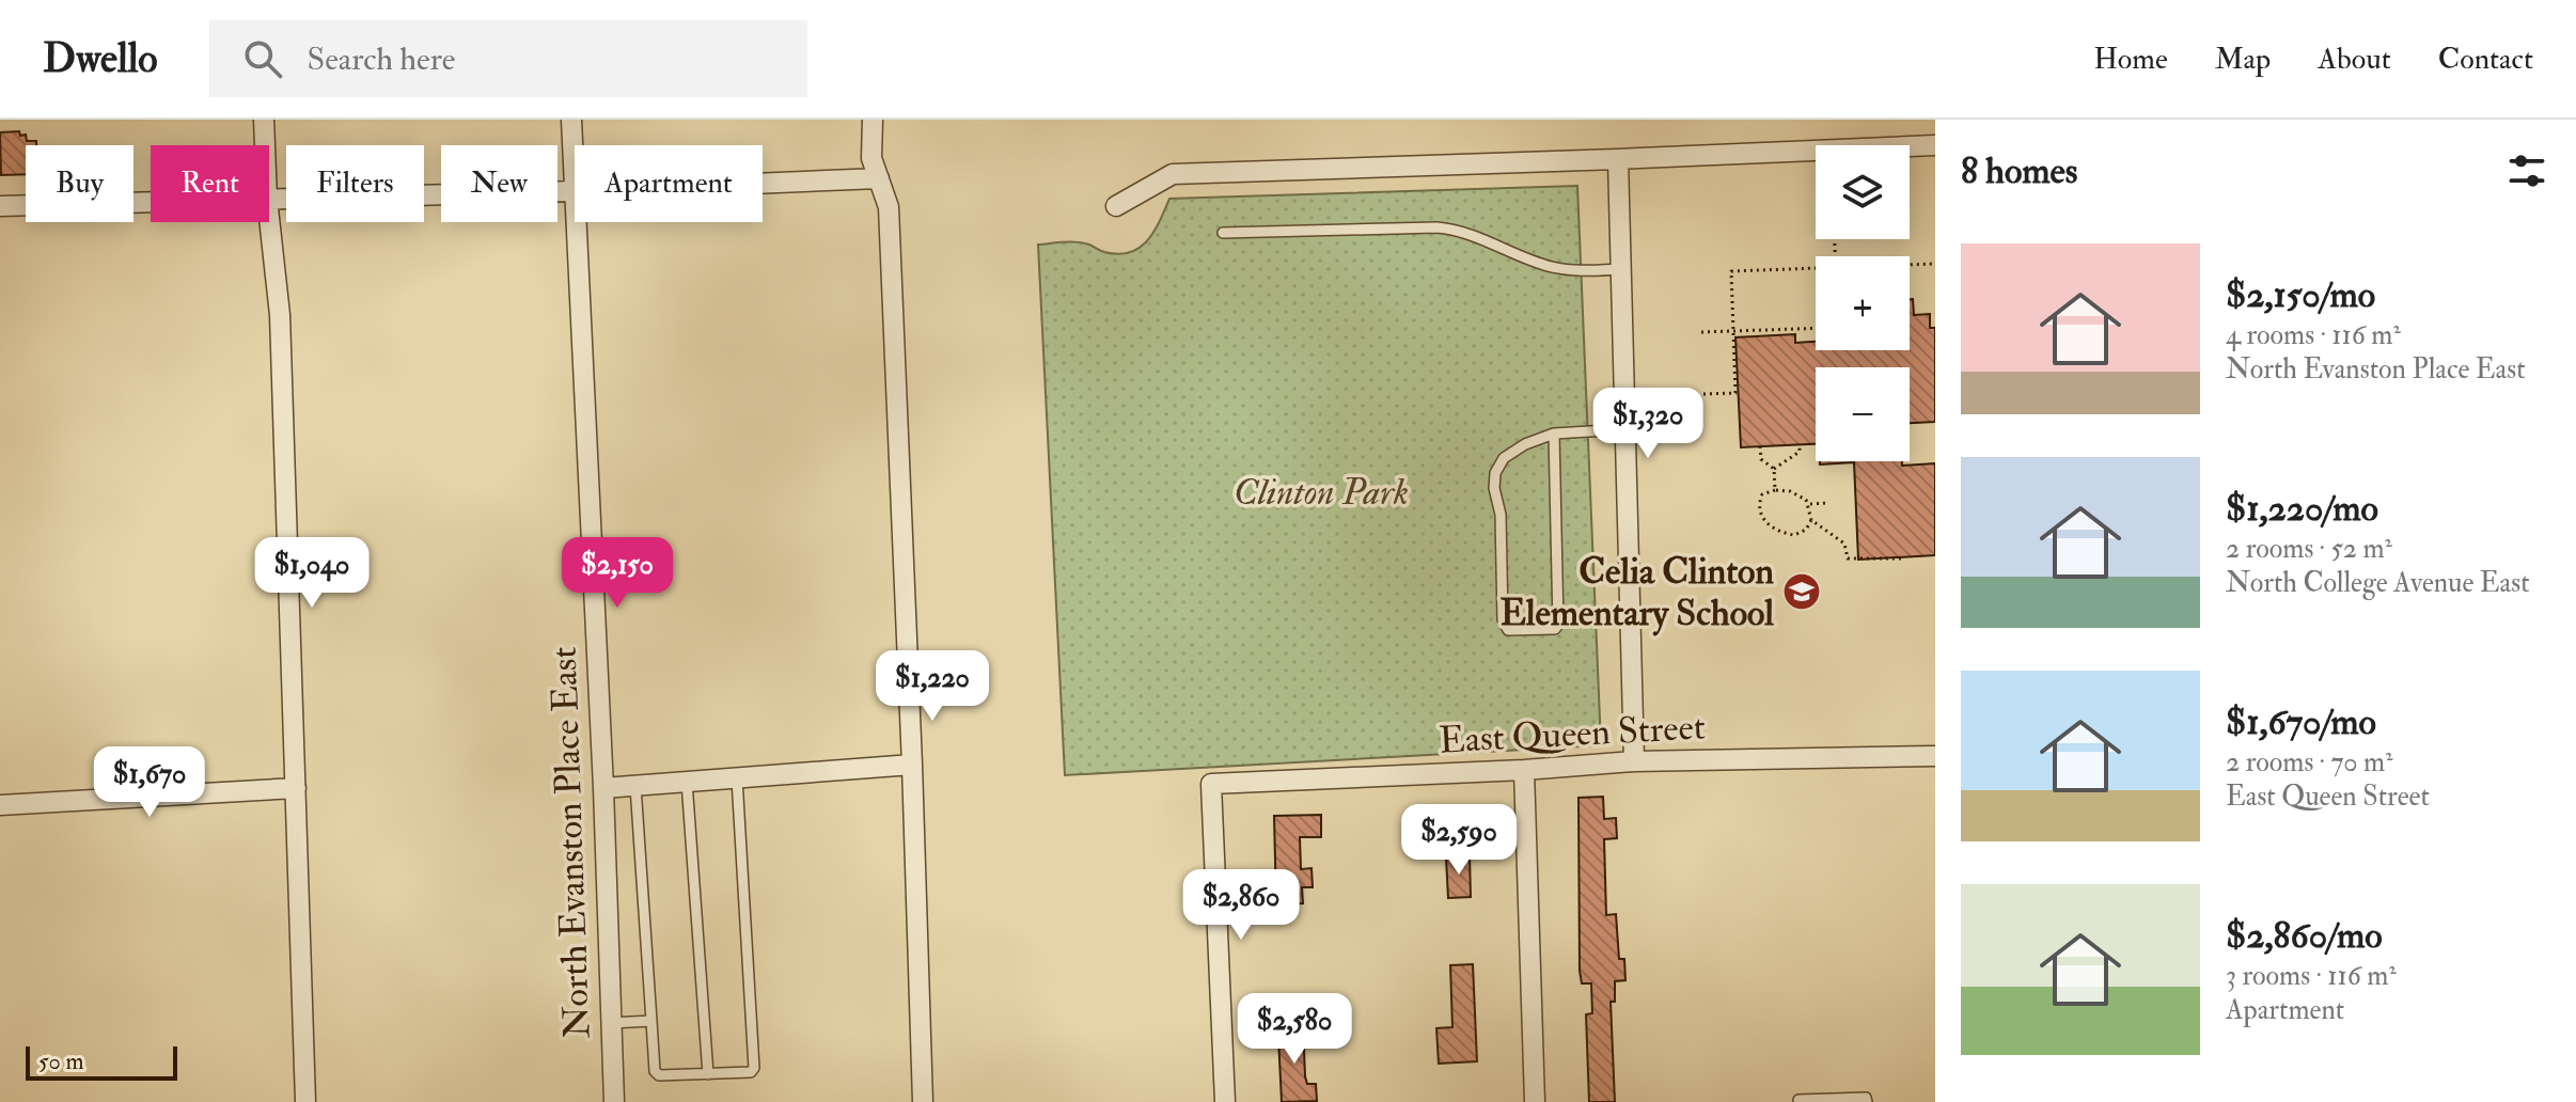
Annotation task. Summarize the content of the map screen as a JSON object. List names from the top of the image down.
{
  "streets": {
    "street": ["East Queen Street", "North Evanston Place East"]
  },
  "parks": ["Clinton Park"],
  "places": {
    "school or university": ["Celia Clinton Elementary School"]
  },
  "scale_bar": "50 m",
  "page": {
    "header": "Dwello",
    "search": "Search here",
    "nav": [
      "Home",
      "Map",
      "About",
      "Contact"
    ],
    "heading": "8 homes",
    "map_buttons": ["+", "−"],
    "chip": [
      "Buy",
      "Rent",
      "Filters",
      "New",
      "Apartment"
    ],
    "list": [
      {
        "name": "$2,150/mo",
        "note": "4 rooms · 116 m² · North Evanston Place East"
      },
      {
        "name": "$1,220/mo",
        "note": "2 rooms · 52 m² · North College Avenue East"
      },
      {
        "name": "$1,670/mo",
        "note": "2 rooms · 70 m² · East Queen Street"
      },
      {
        "name": "$2,860/mo",
        "note": "3 rooms · 116 m² · Apartment"
      }
    ],
    "price": [
      "$1,320",
      "$1,040",
      "$2,150",
      "$1,220",
      "$1,670",
      "$2,590",
      "$2,860",
      "$2,580"
    ],
    "scale": "50 m"
  }
}
